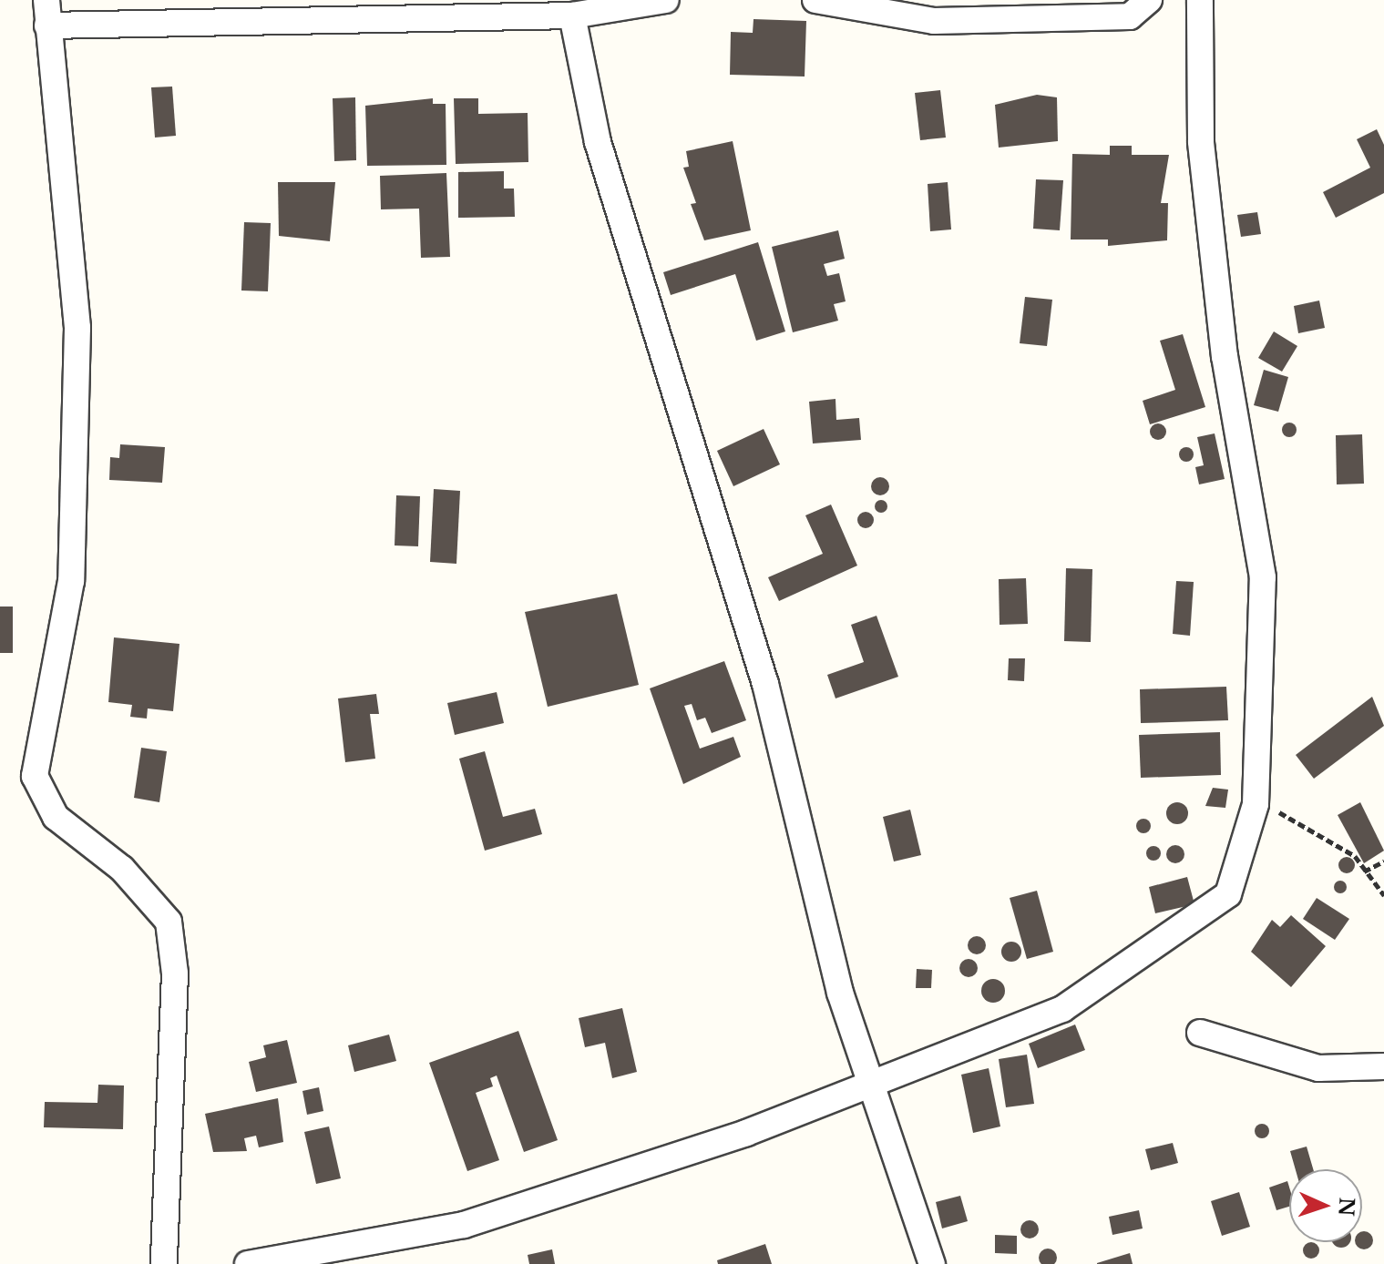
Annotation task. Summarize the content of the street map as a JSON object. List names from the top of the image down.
{
  "north": "right"
}
